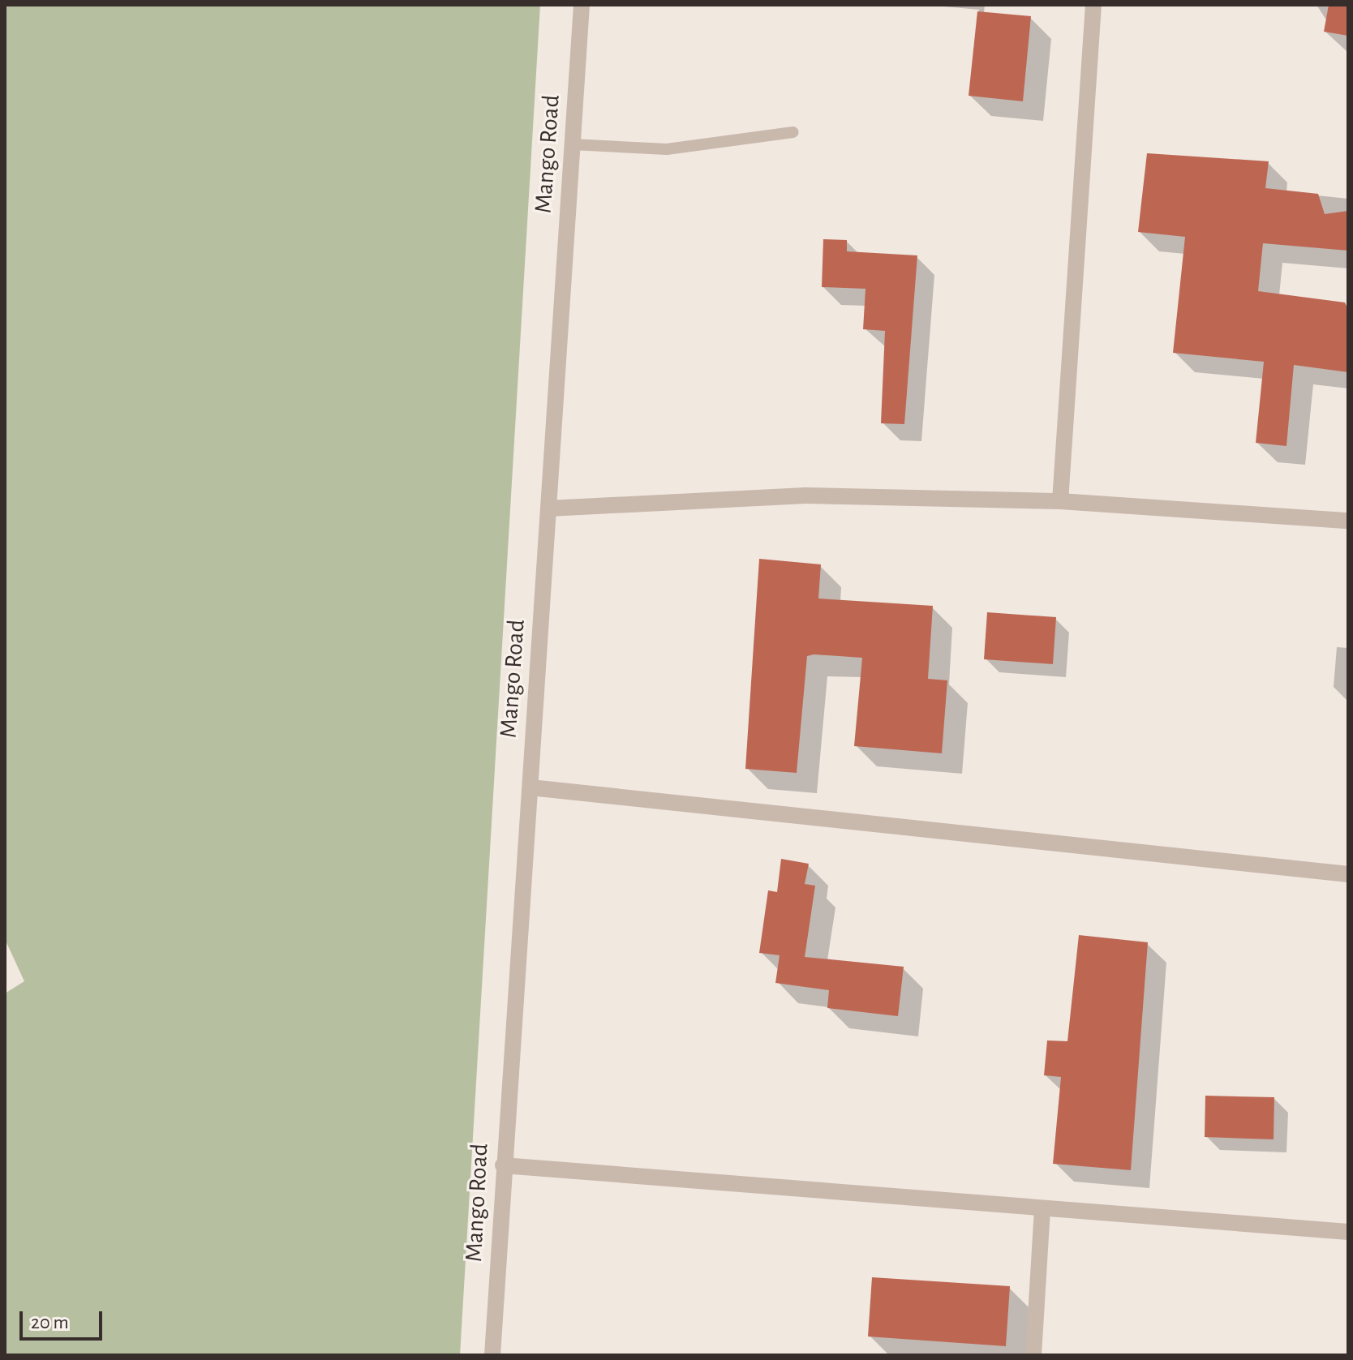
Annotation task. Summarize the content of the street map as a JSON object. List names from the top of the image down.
{
  "streets": {
    "street": ["Mango Road"]
  },
  "scale_bar": "20 m"
}
